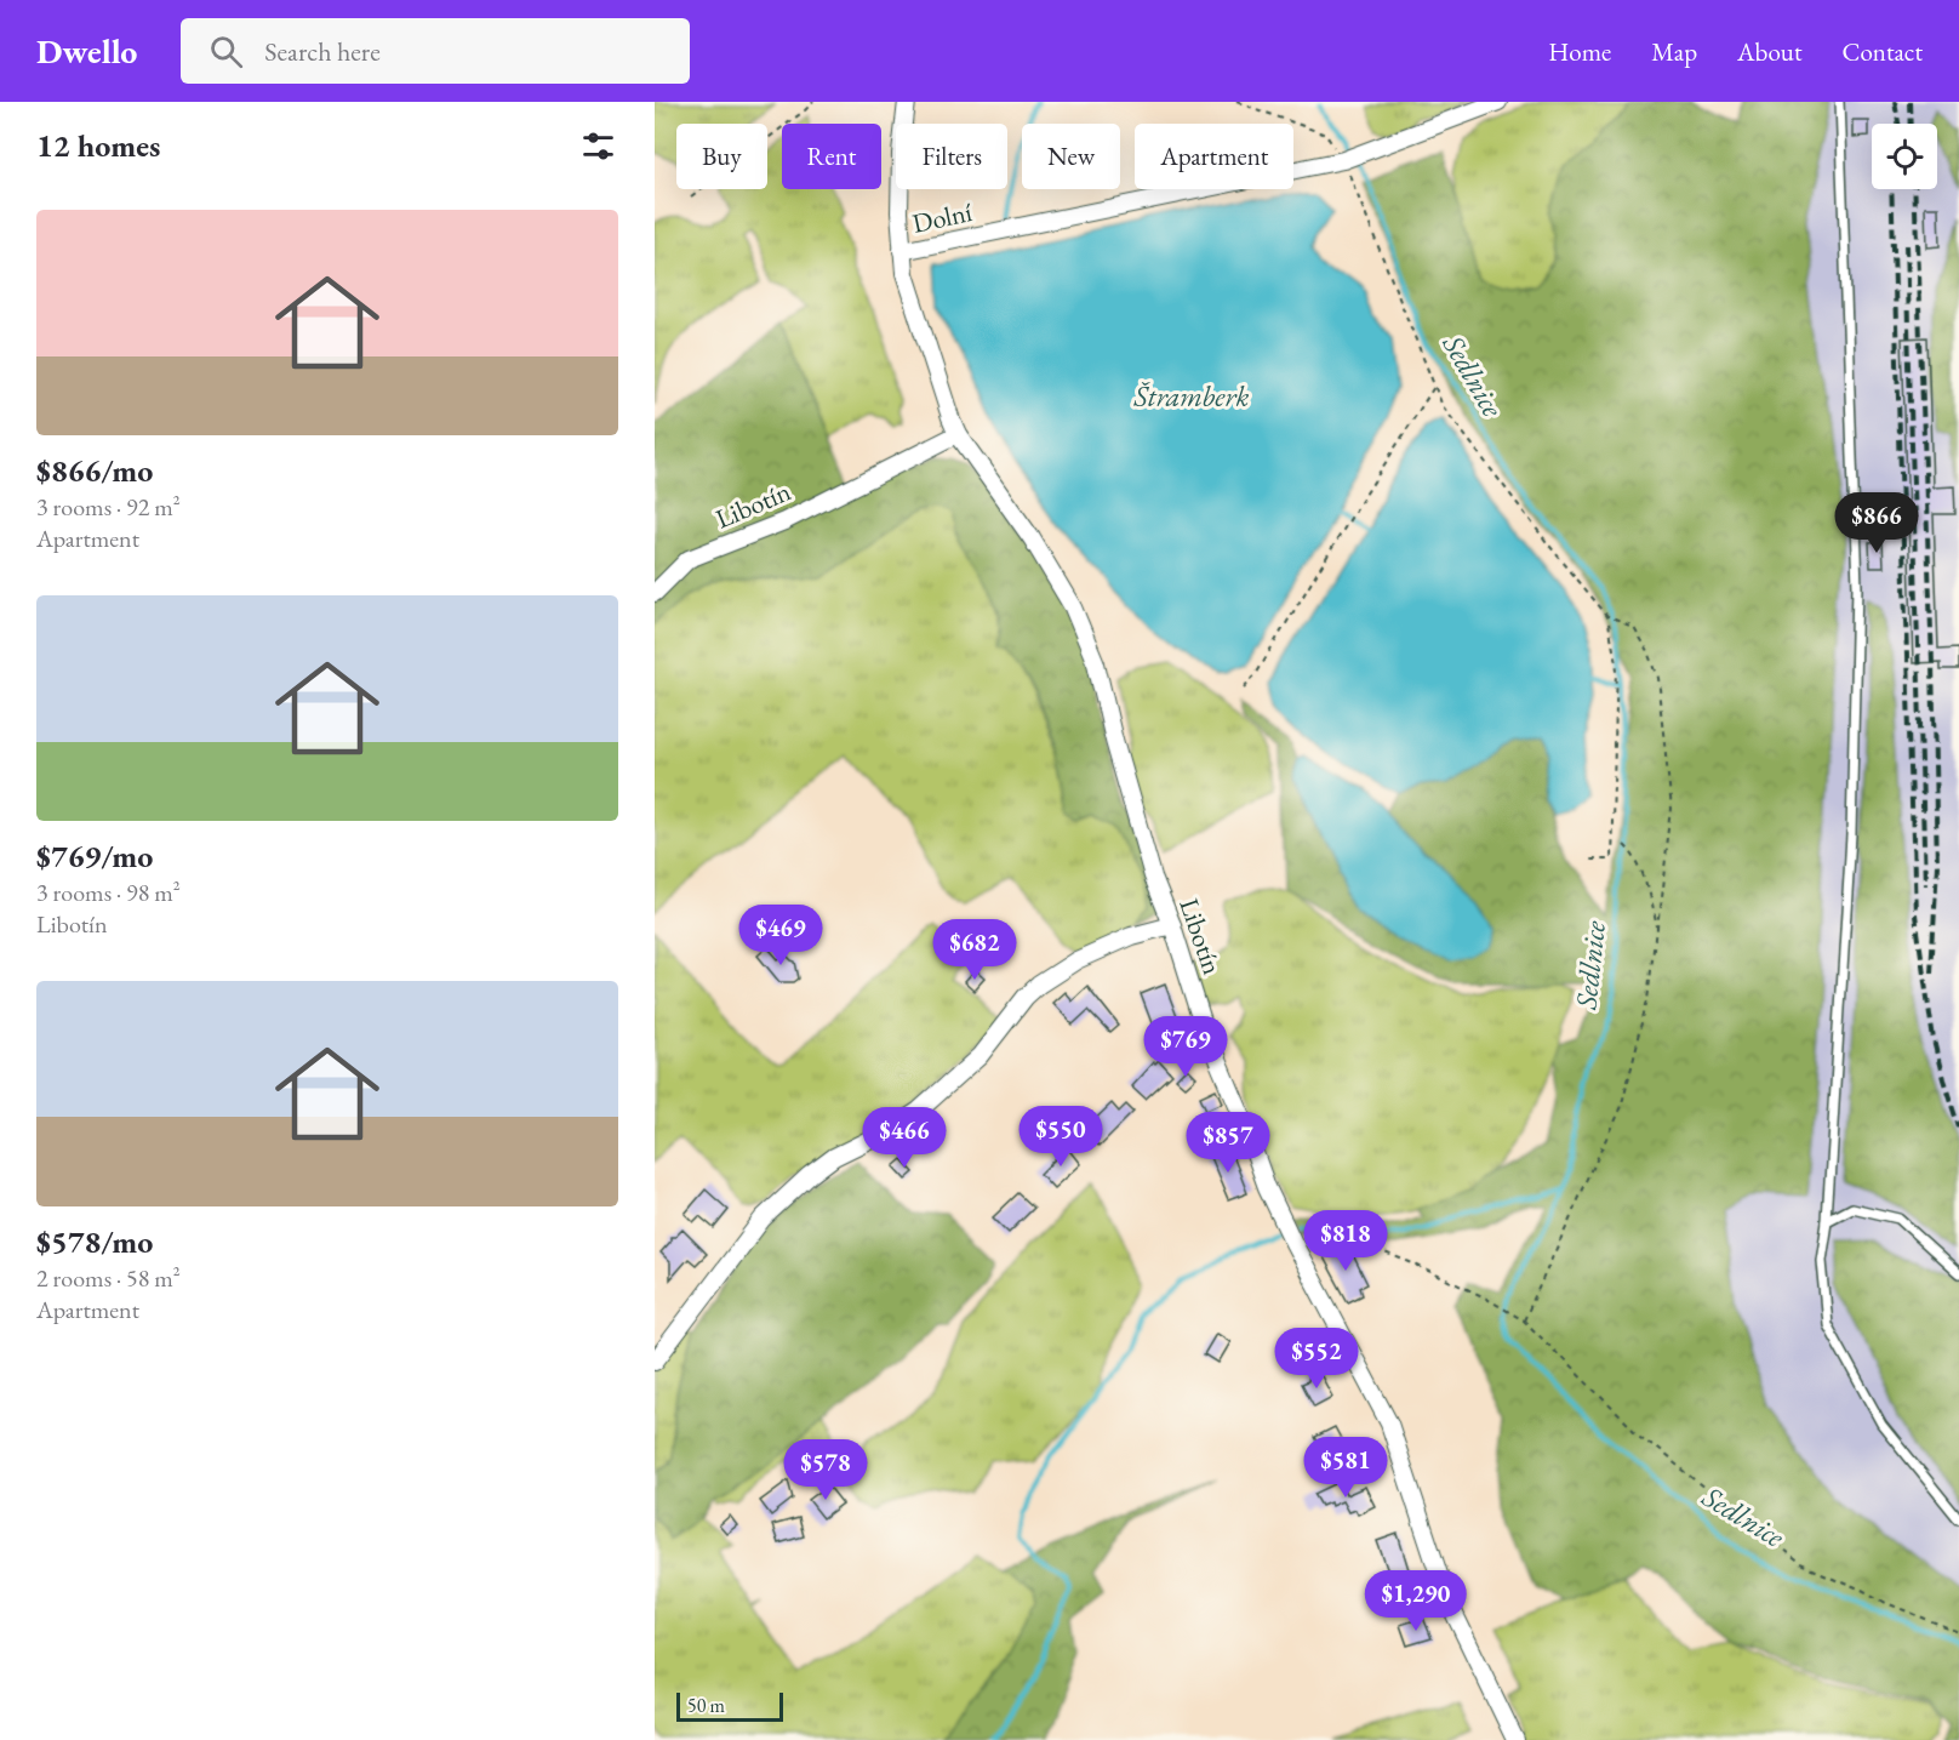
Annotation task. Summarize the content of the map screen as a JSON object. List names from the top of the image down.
{
  "streets": {
    "street": ["Dolní", "Libotín"]
  },
  "crossings": [
    ["Dolní", "Libotín"]
  ],
  "water": ["Sedlnice", "Štramberk"],
  "scale_bar": "50 m",
  "page": {
    "header": "Dwello",
    "search": "Search here",
    "nav": [
      "Home",
      "Map",
      "About",
      "Contact"
    ],
    "heading": "12 homes",
    "chip": [
      "Buy",
      "Rent",
      "Filters",
      "New",
      "Apartment"
    ],
    "list": [
      {
        "name": "$866/mo",
        "note": "3 rooms · 92 m² · Apartment"
      },
      {
        "name": "$769/mo",
        "note": "3 rooms · 98 m² · Libotín"
      },
      {
        "name": "$578/mo",
        "note": "2 rooms · 58 m² · Apartment"
      }
    ],
    "price": [
      "$866",
      "$469",
      "$682",
      "$769",
      "$550",
      "$466",
      "$857",
      "$818",
      "$552",
      "$581",
      "$578",
      "$1,290"
    ],
    "scale": "50 m"
  }
}
